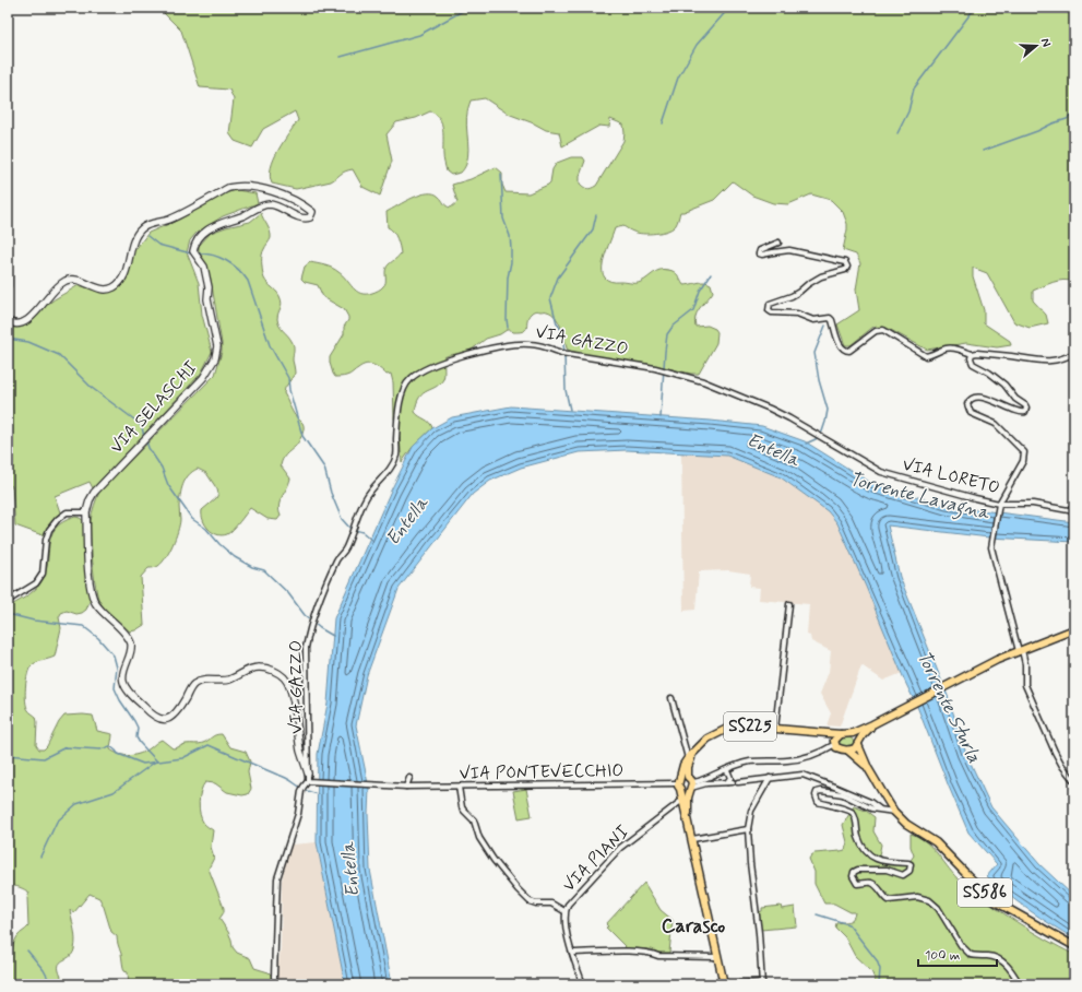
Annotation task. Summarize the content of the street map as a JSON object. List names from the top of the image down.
{
  "streets": {
    "main road": ["SS225", "SS586"],
    "street": [
      "VIA GAZZO",
      "VIA SELASCHI",
      "VIA LORETO",
      "VIA PONTEVECCHIO",
      "VIA PIANI"
    ]
  },
  "crossings": [
    ["VIA GAZZO", "VIA SELASCHI"],
    ["VIA GAZZO", "VIA LORETO"],
    ["VIA GAZZO", "VIA PONTEVECCHIO"],
    ["SS225", "VIA PONTEVECCHIO"],
    ["SS225", "VIA PIANI"],
    ["SS225", "SS586"]
  ],
  "districts": ["Carasco"],
  "water": ["Entella", "Torrente Lavagna", "Torrente Sturla"],
  "scale_bar": "100 m",
  "north": "right"
}
